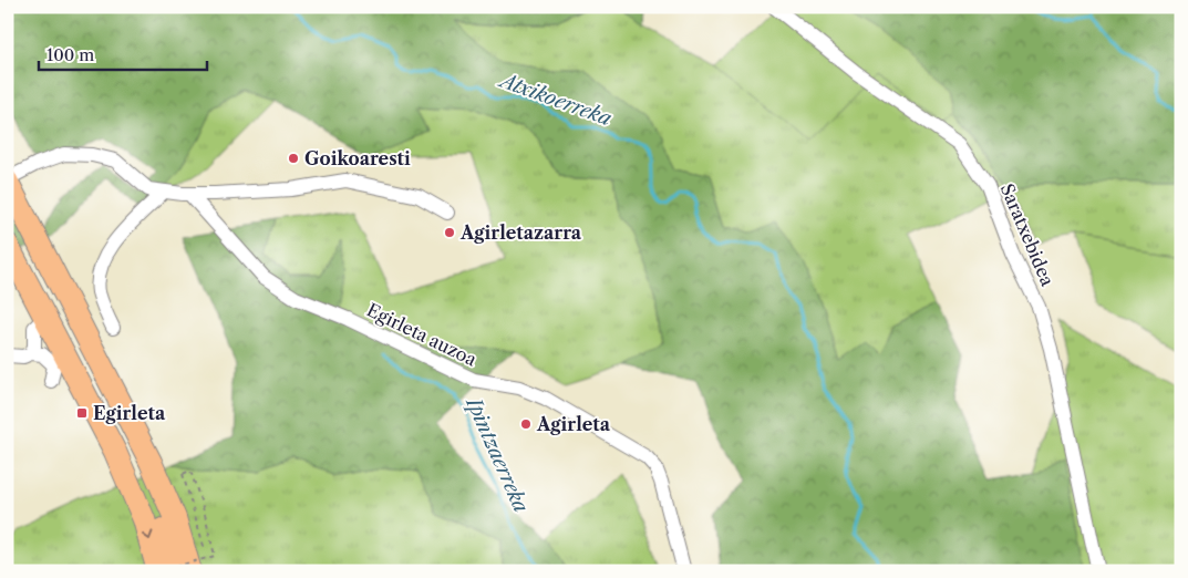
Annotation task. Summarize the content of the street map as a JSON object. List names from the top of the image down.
{
  "streets": {
    "street": ["Saratxebidea", "Egirleta auzoa"]
  },
  "water": ["Atxikoerreka", "Ipintzaerreka"],
  "places": {
    "other": ["Goikoaresti", "Agirletazarra", "Agirleta"],
    "transit": ["Egirleta"]
  },
  "scale_bar": "100 m"
}
